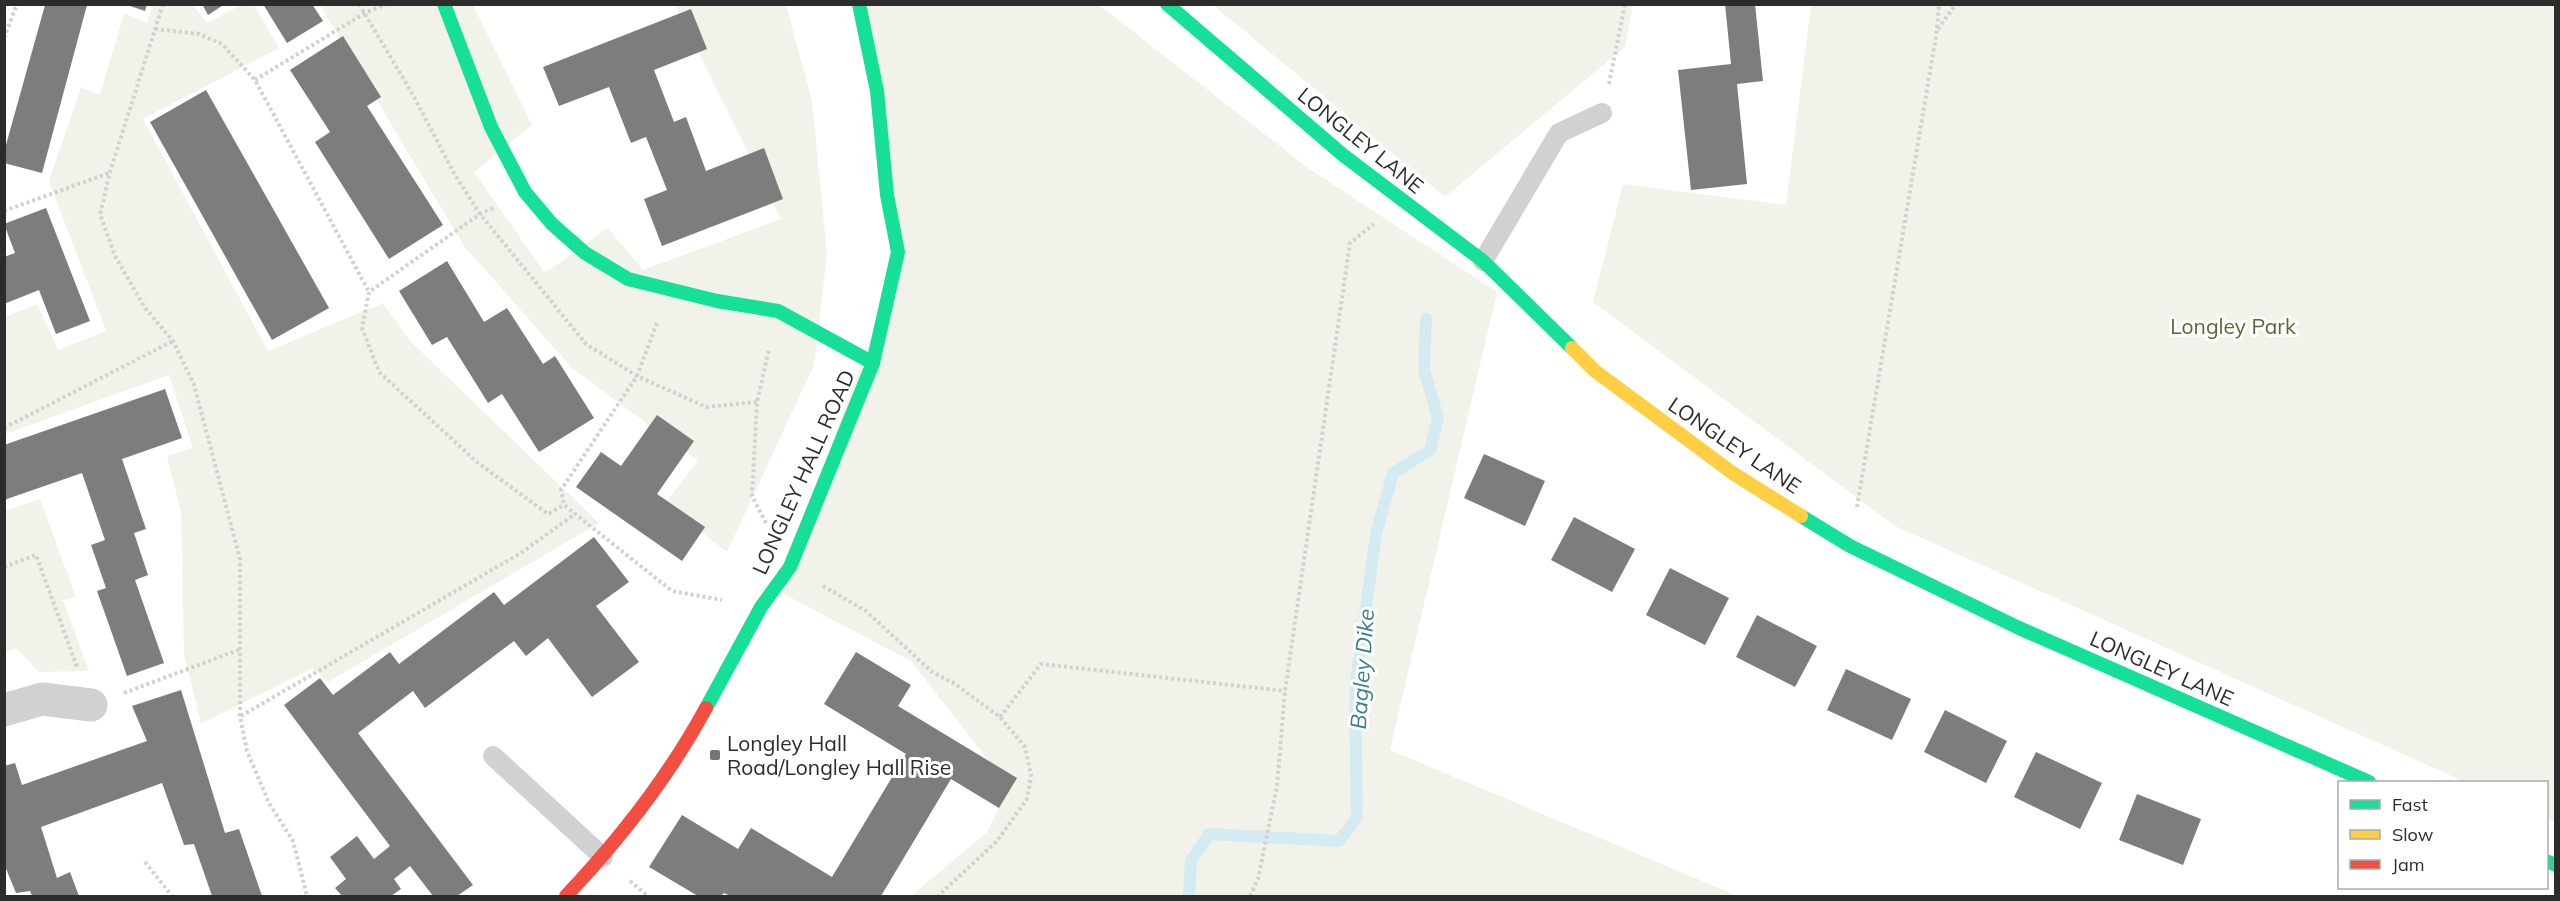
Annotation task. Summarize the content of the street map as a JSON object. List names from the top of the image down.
{
  "streets": {
    "street": ["LONGLEY LANE", "LONGLEY HALL ROAD"]
  },
  "water": ["Bagley Dike"],
  "parks": ["Longley Park"],
  "places": {
    "transit": ["Longley Hall Road/Longley Hall Rise"]
  },
  "legend": ["Fast", "Slow", "Jam"]
}
